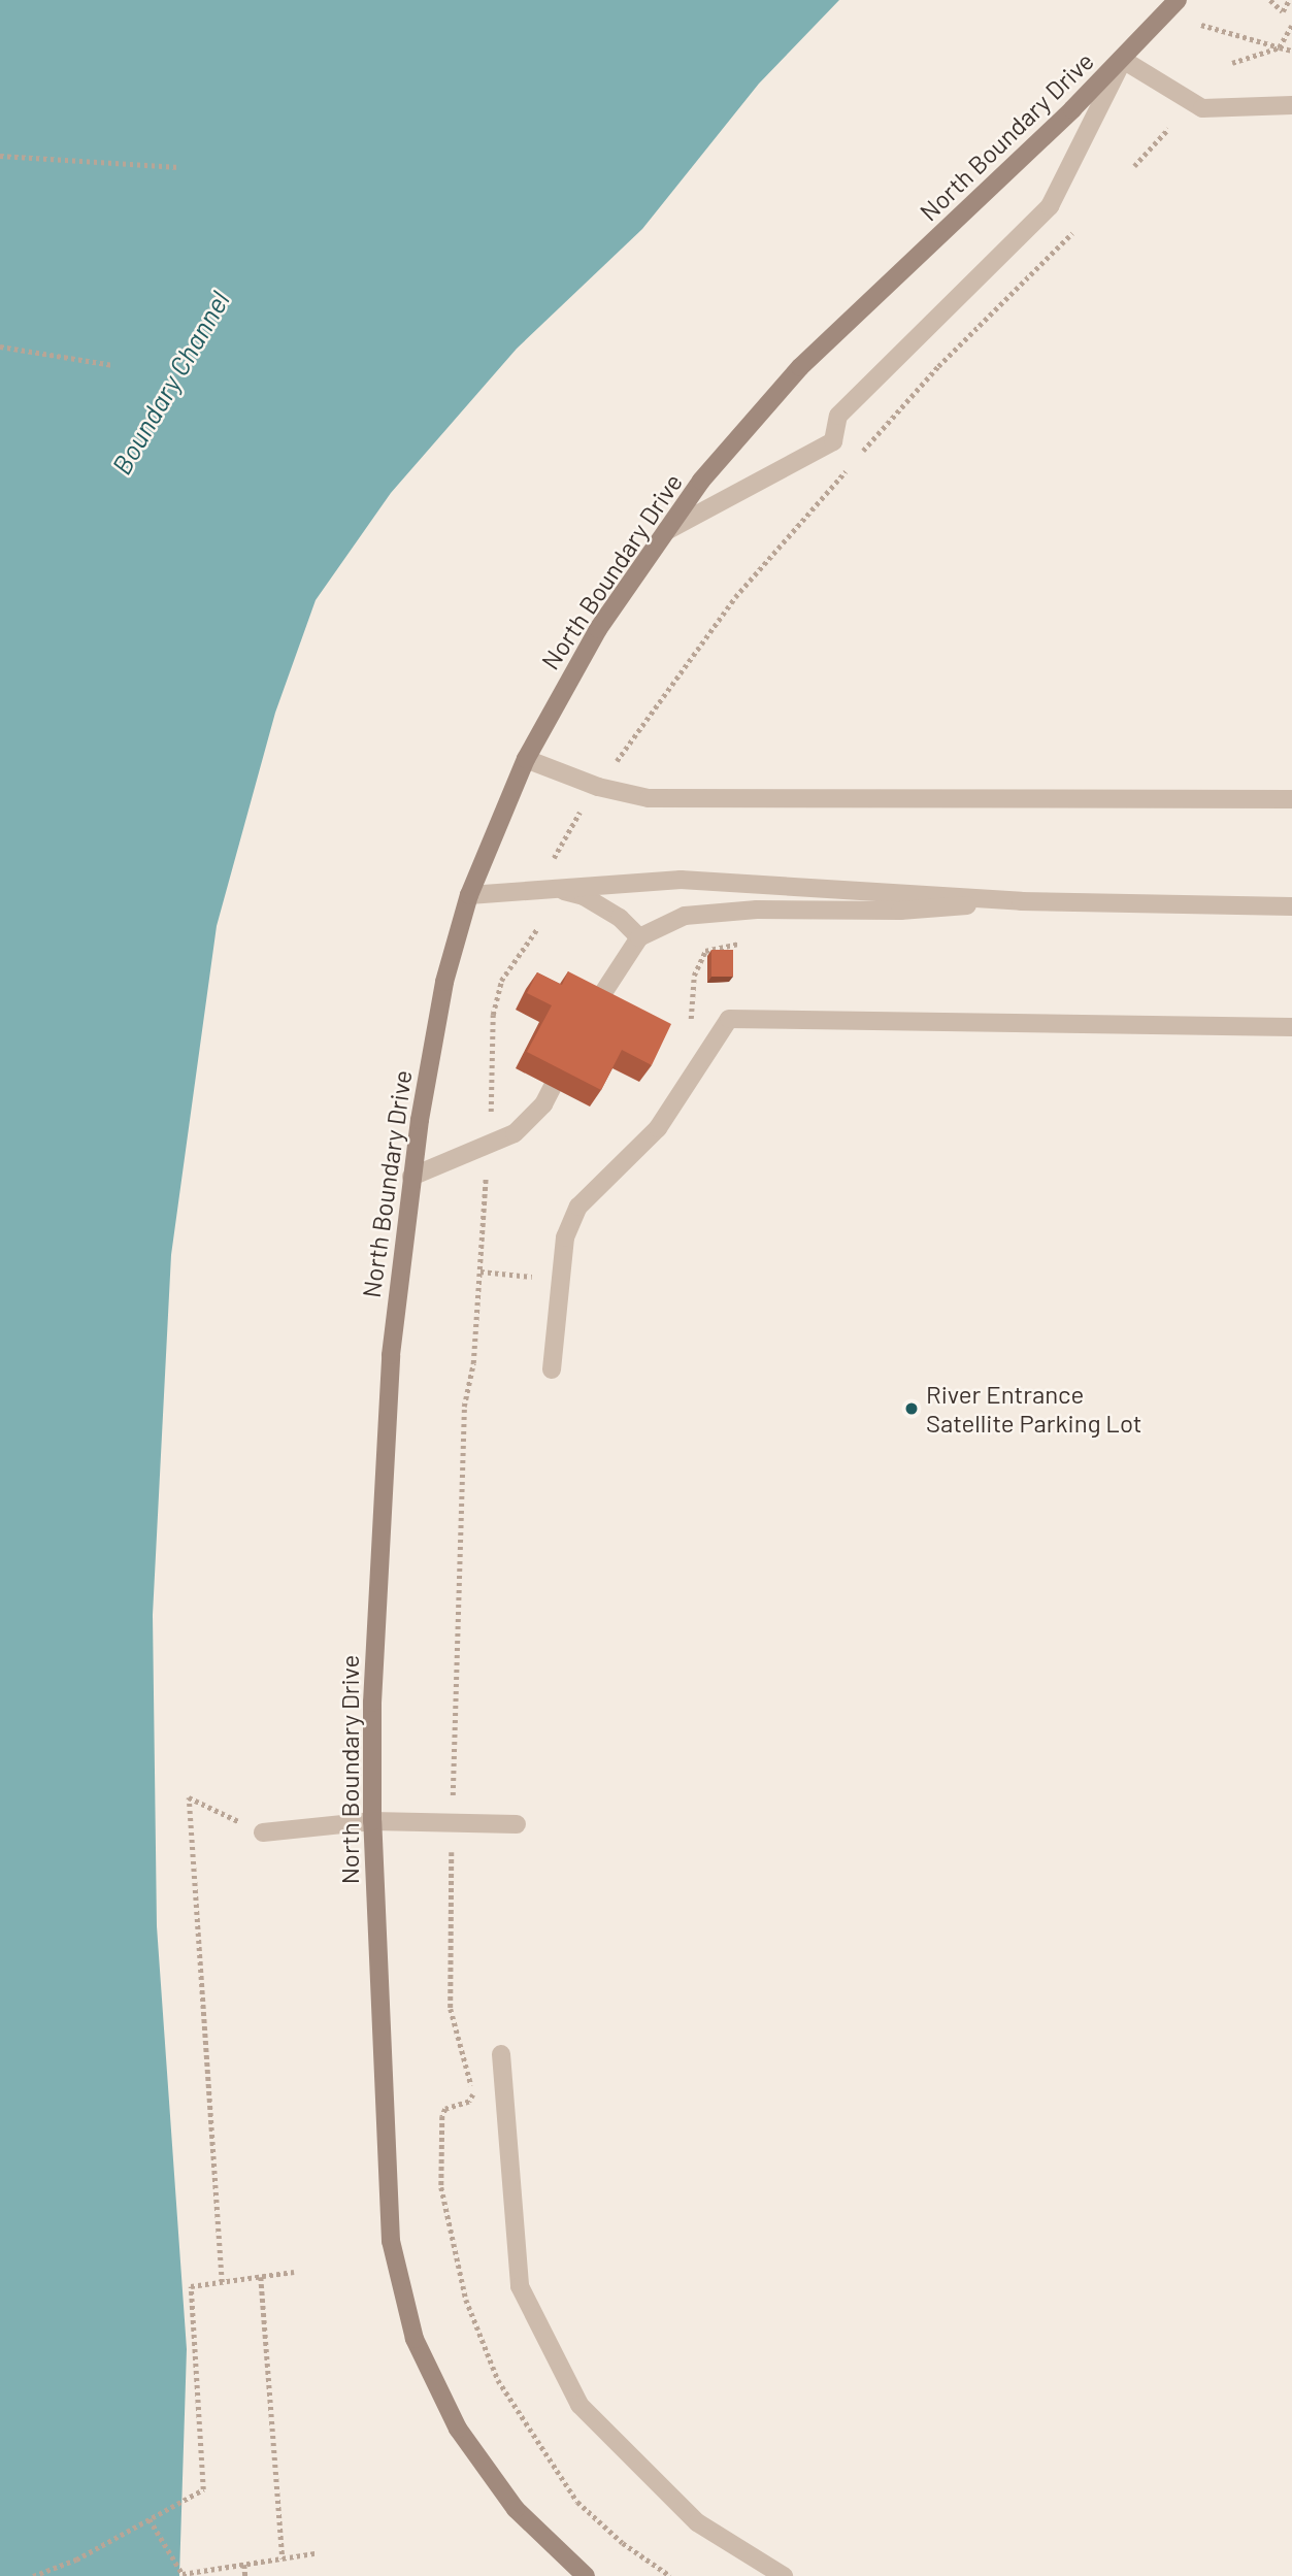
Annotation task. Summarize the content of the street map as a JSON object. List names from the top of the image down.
{
  "streets": {
    "street": ["North Boundary Drive"]
  },
  "water": ["Boundary Channel"],
  "places": ["River Entrance Satellite Parking Lot"]
}
